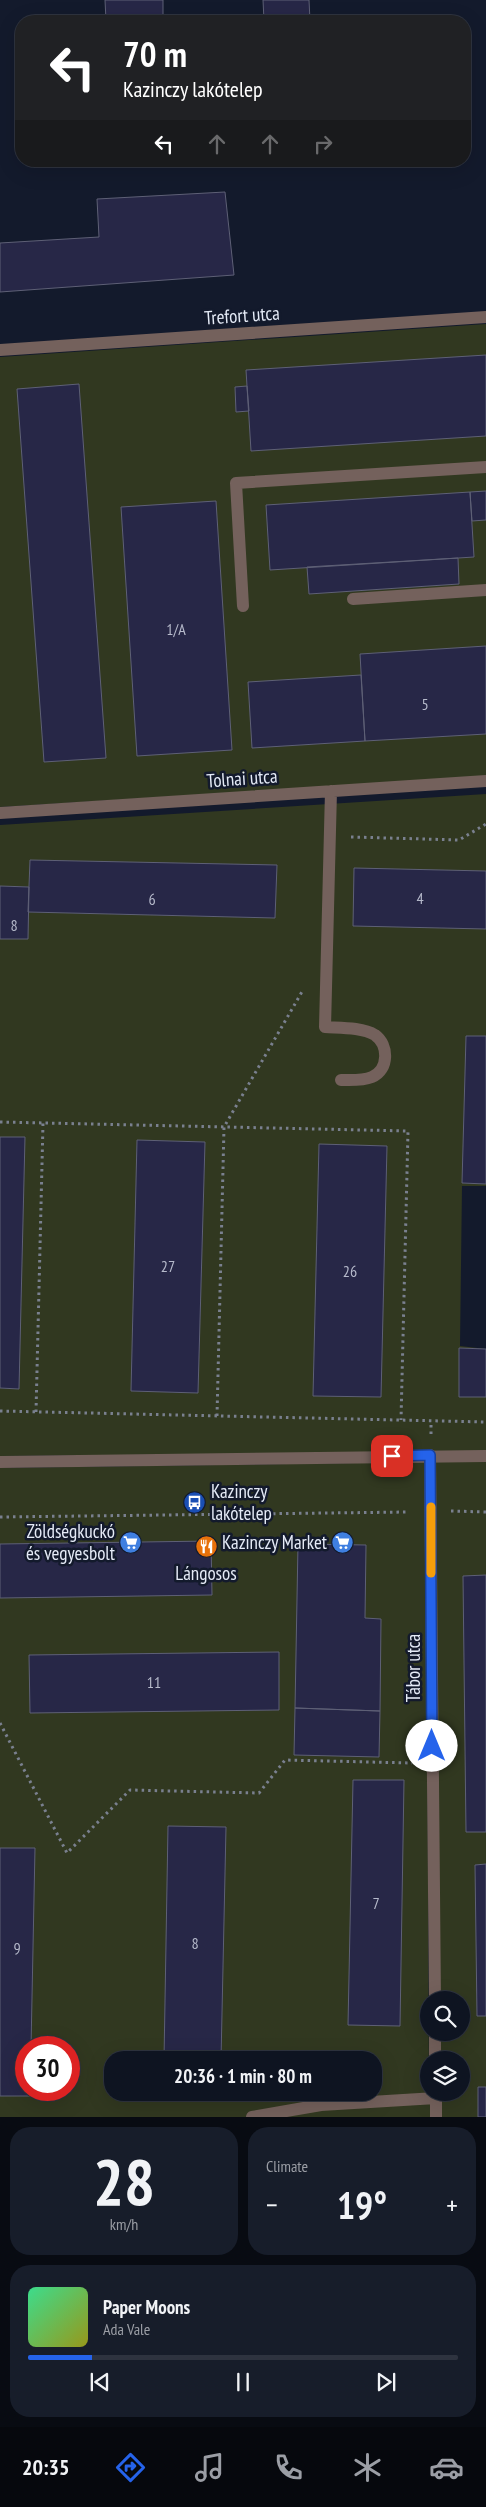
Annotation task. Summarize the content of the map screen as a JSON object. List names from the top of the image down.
{
  "streets": {
    "street": ["Trefort utca", "Tolnai utca", "Tábor utca"]
  },
  "places": {
    "bus stop": ["Kazinczy lakótelep"],
    "supermarket": ["Zöldségkuckó és vegyesbolt", "Kazinczy Market"],
    "restaurant": ["Lángosos"]
  },
  "house_numbers": [
    "1/A",
    "5",
    "4",
    "6",
    "8",
    "27",
    "26",
    "11",
    "7",
    "8",
    "9"
  ],
  "page": {
    "turn": ["70 m", "Kazinczy lakótelep"],
    "limit": "30",
    "trip": "20:36 · 1 min · 80 m",
    "tile": [
      ["28", "km/h"],
      "Climate"
    ],
    "heat": ["−", "19°", "+"],
    "song": ["Paper Moons", "Ada Vale"],
    "tabs": "20:35"
  }
}
